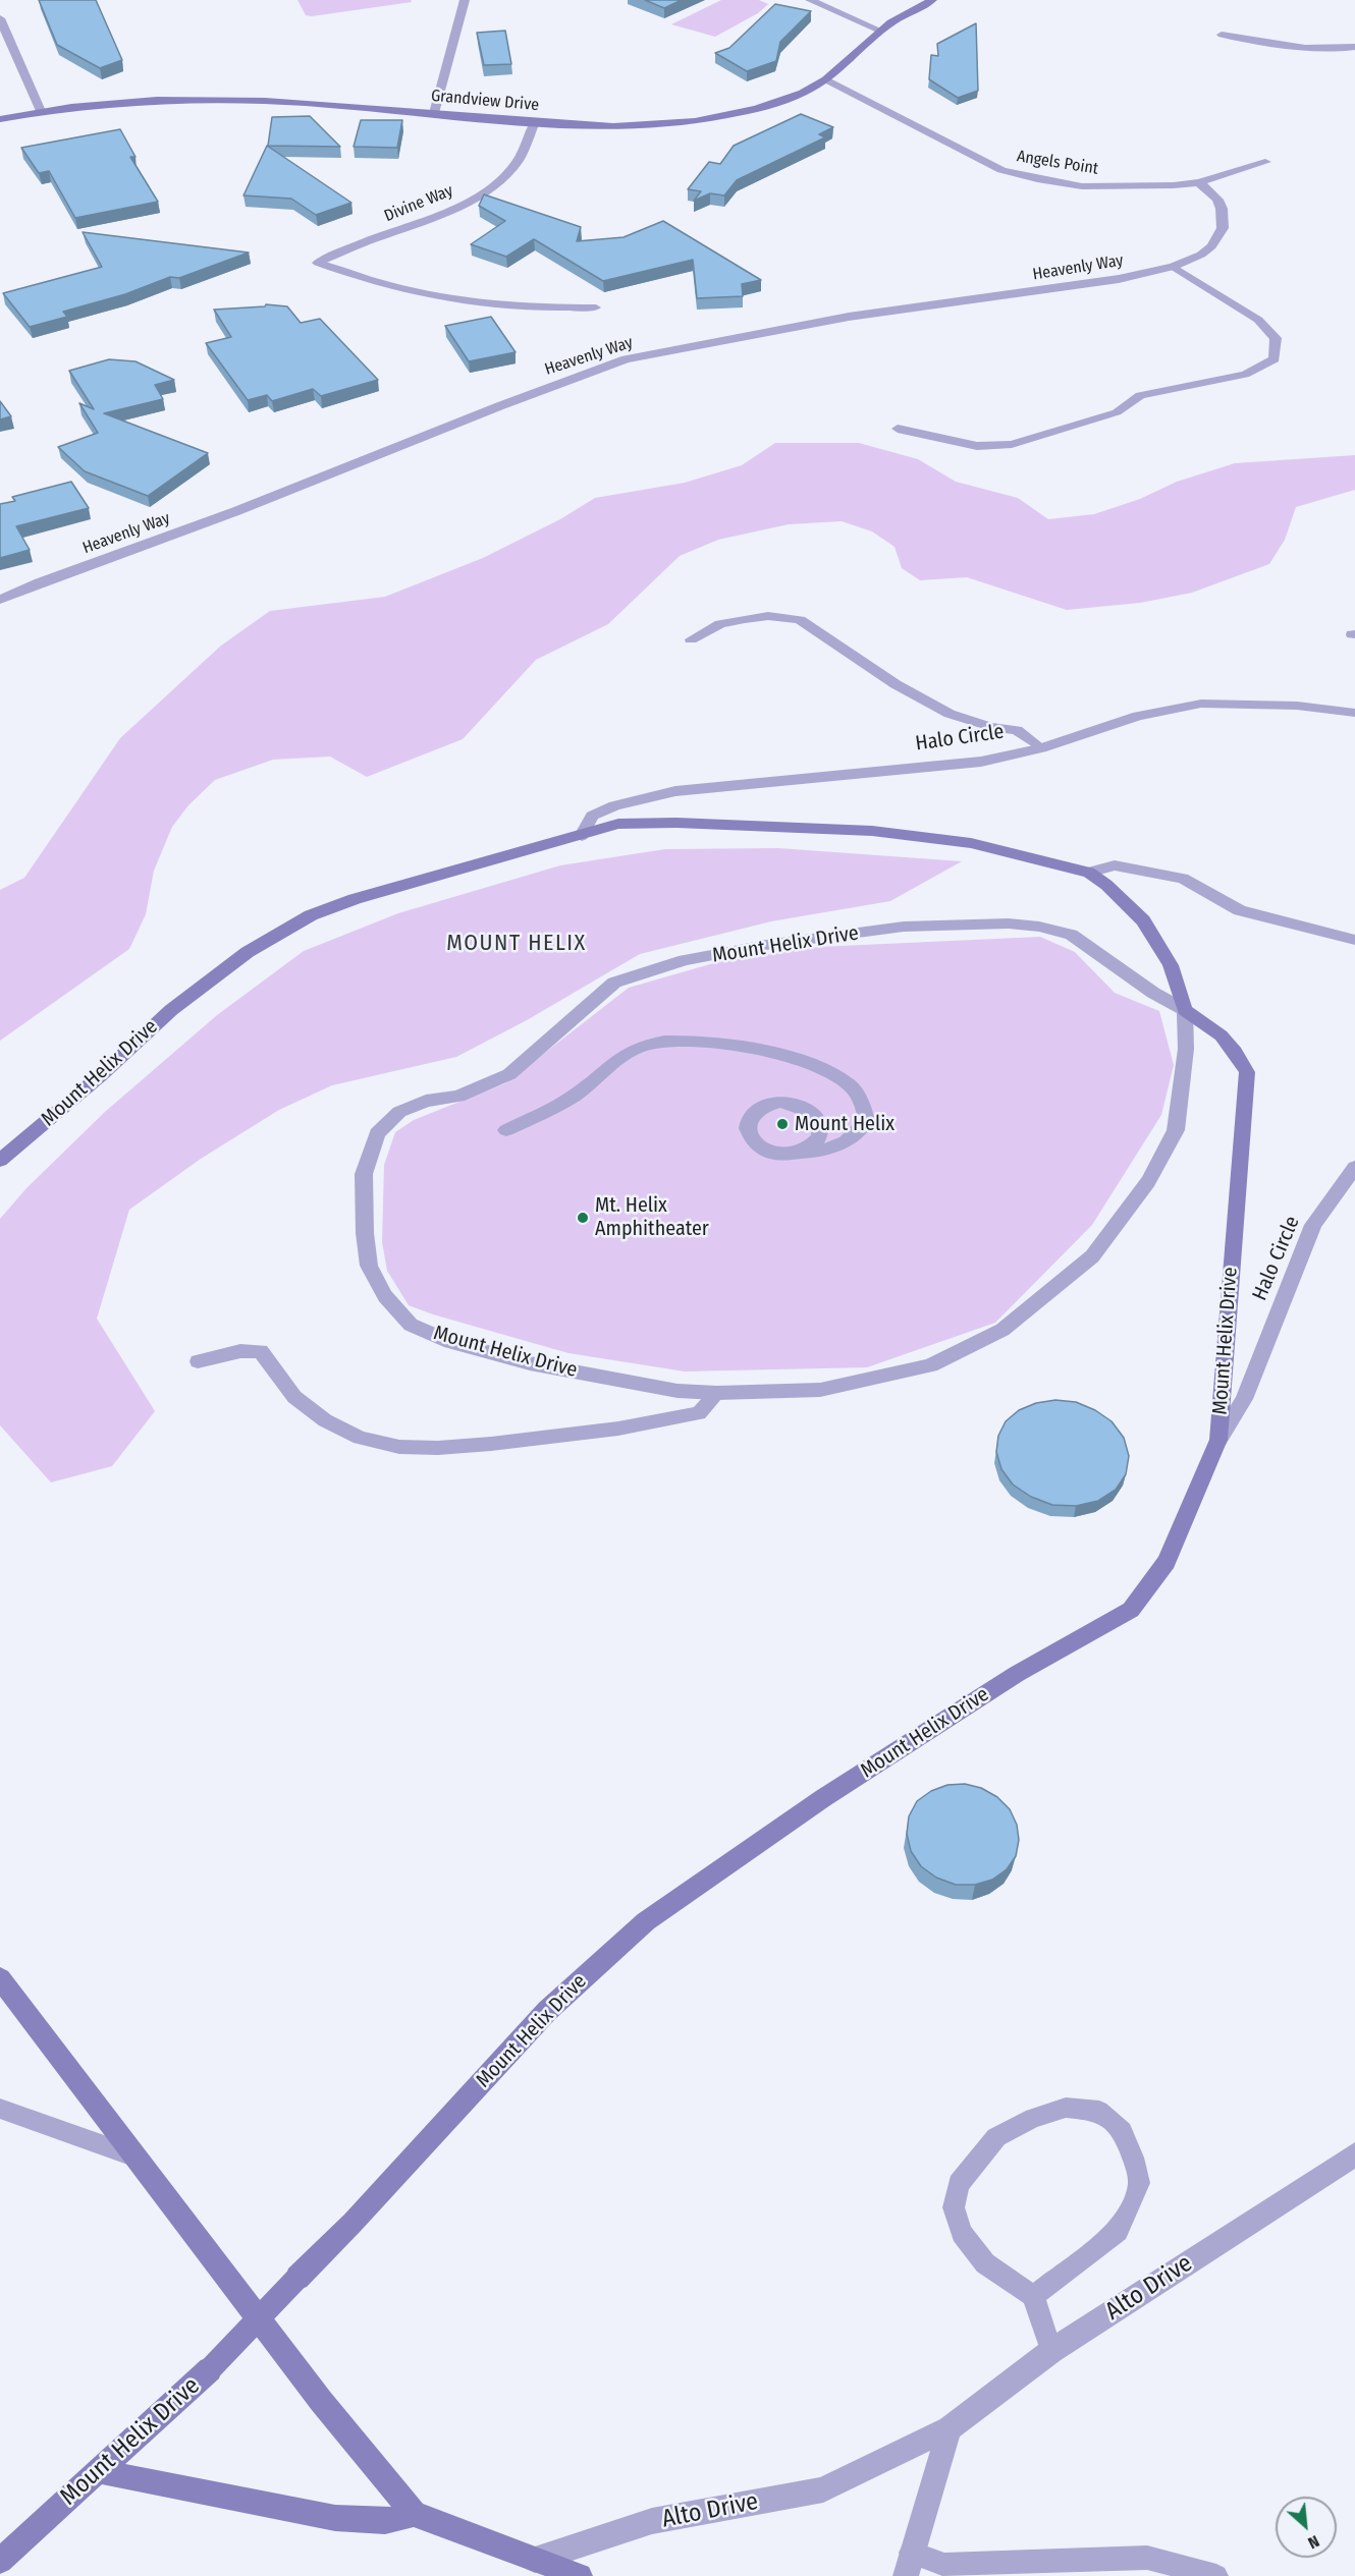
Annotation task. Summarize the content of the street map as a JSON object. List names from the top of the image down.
{
  "streets": {
    "street": [
      "Grandview Drive",
      "Angels Point",
      "Divine Way",
      "Heavenly Way",
      "Halo Circle",
      "Mount Helix Drive",
      "Alto Drive"
    ]
  },
  "crossings": [
    ["Grandview Drive", "Angels Point"],
    ["Grandview Drive", "Divine Way"],
    ["Angels Point", "Heavenly Way"],
    ["Halo Circle", "Mount Helix Drive"]
  ],
  "districts": ["MOUNT HELIX"],
  "places": ["Mount Helix", "Mt. Helix Amphitheater"],
  "north": "bottom right"
}
